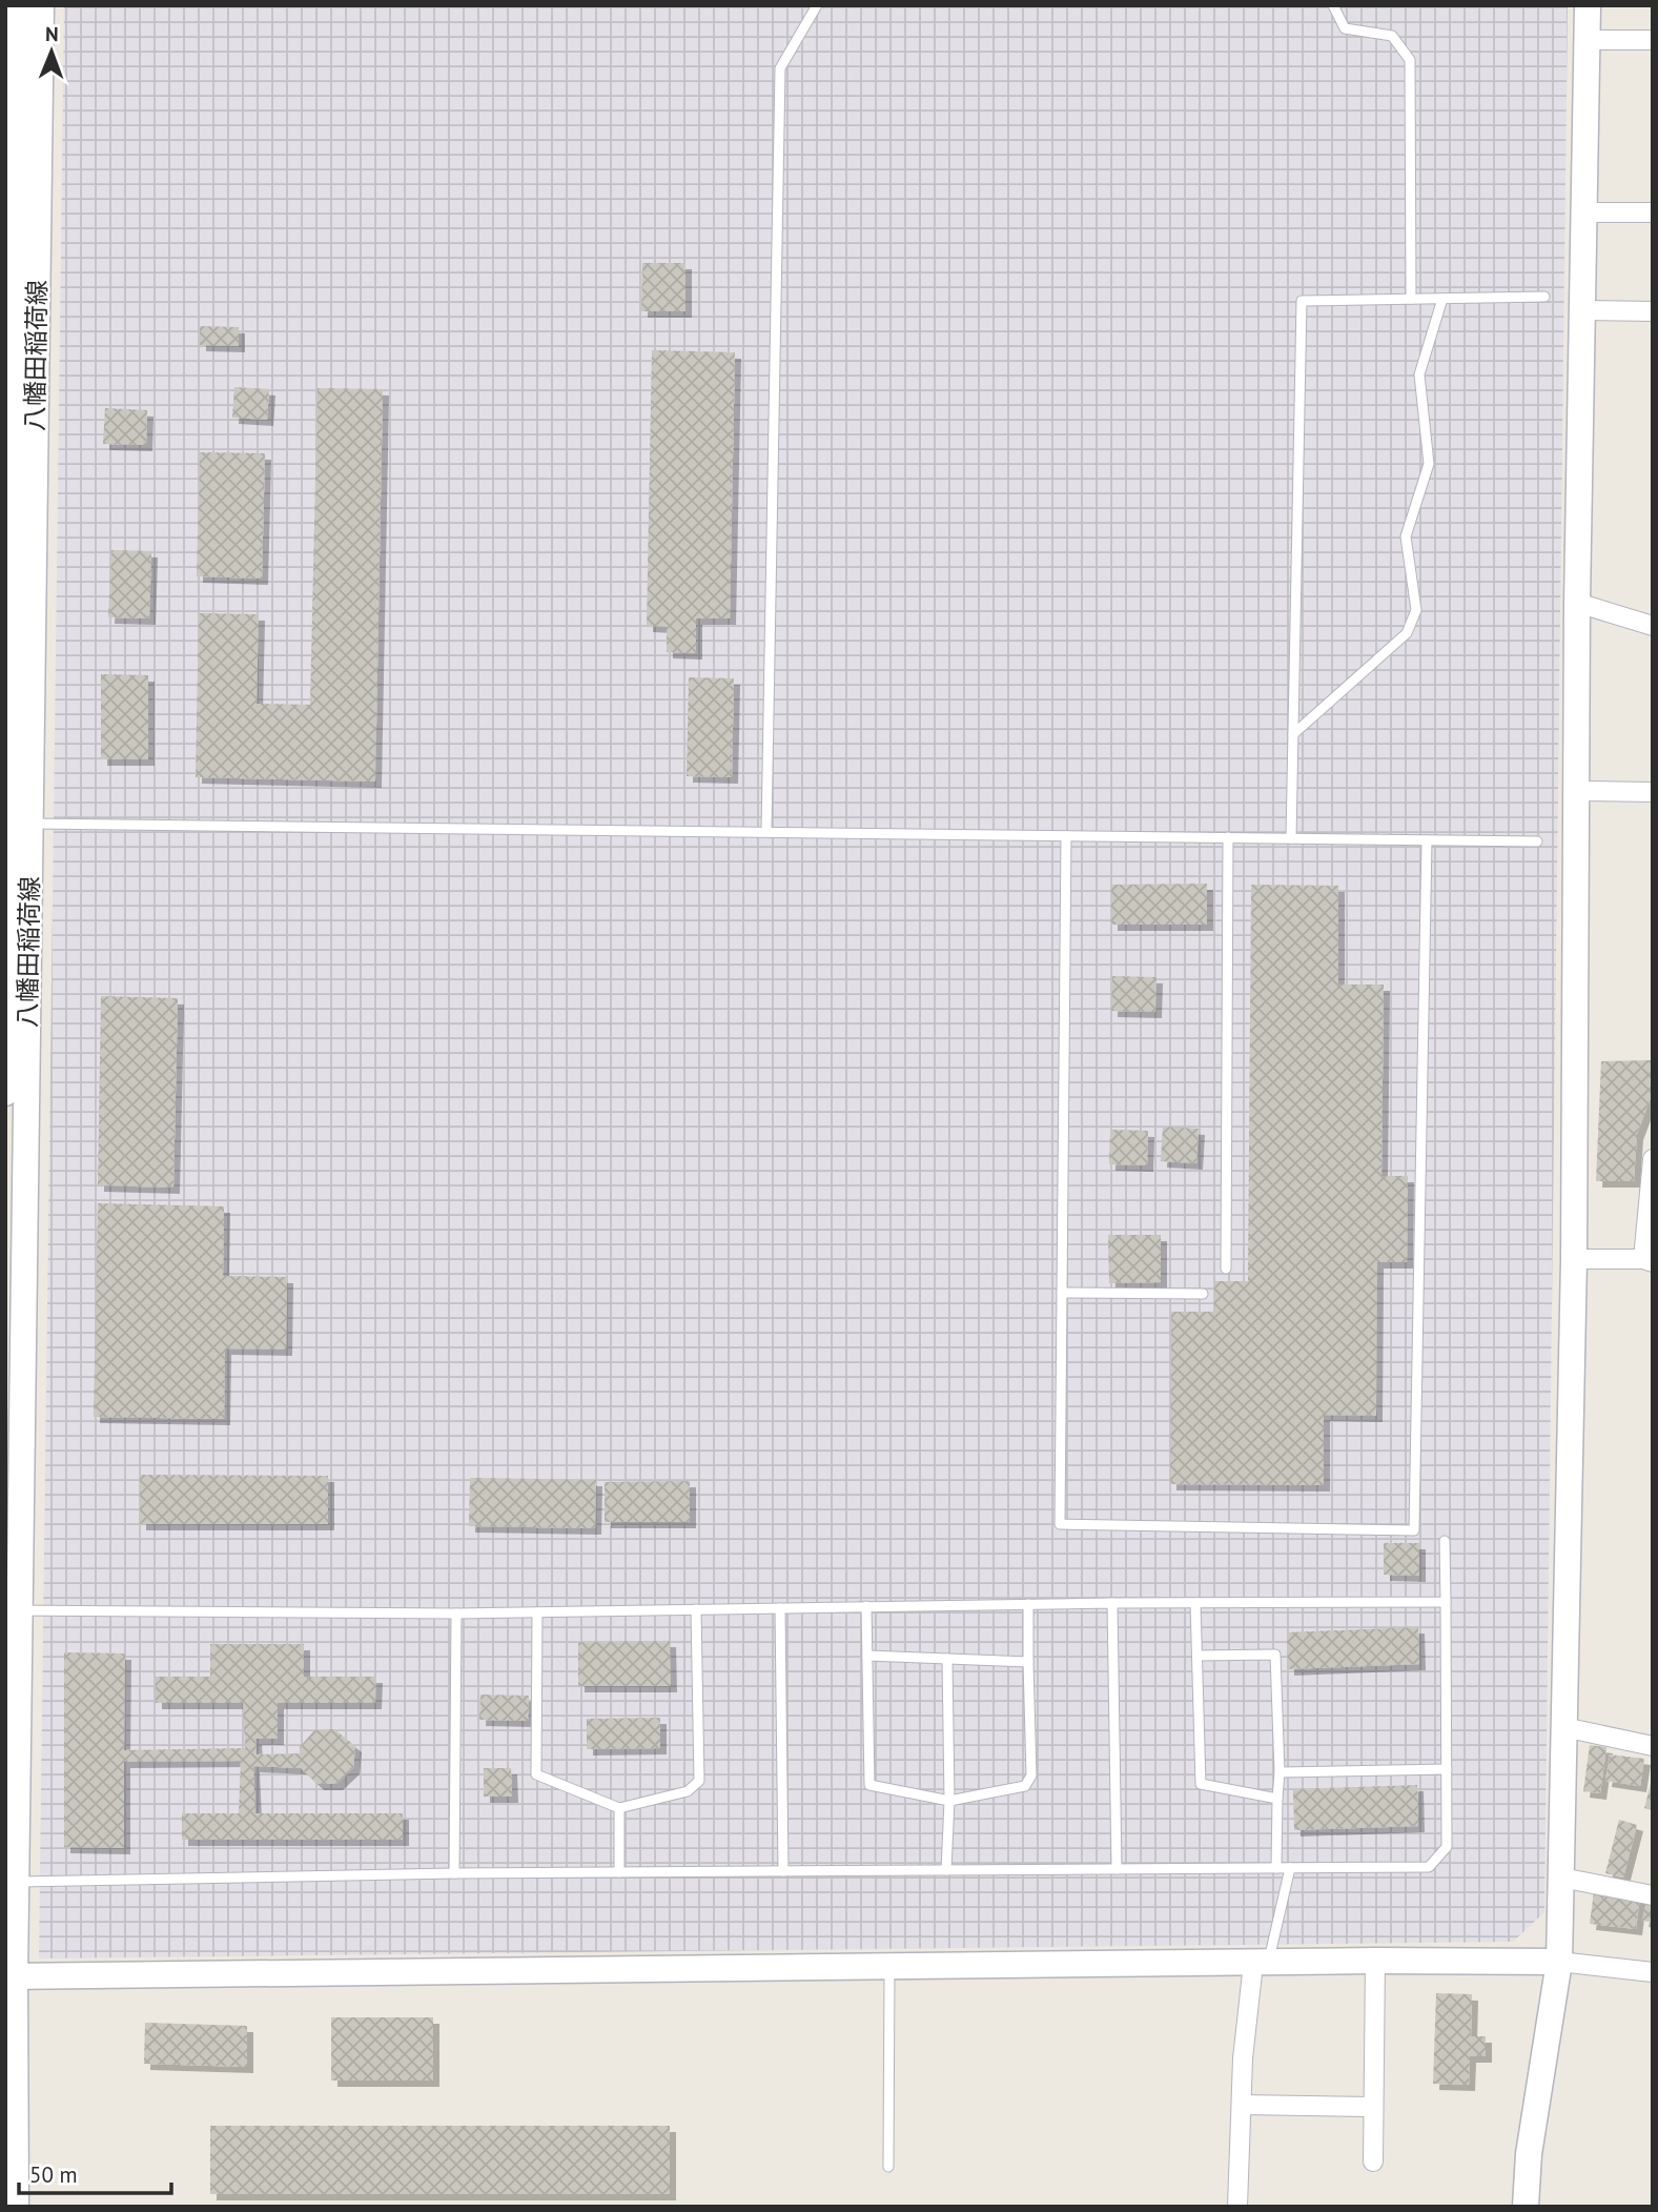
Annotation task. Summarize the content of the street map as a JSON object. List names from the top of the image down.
{
  "streets": {
    "street": ["八幡田稲荷線"]
  },
  "scale_bar": "50 m",
  "north": "top"
}
